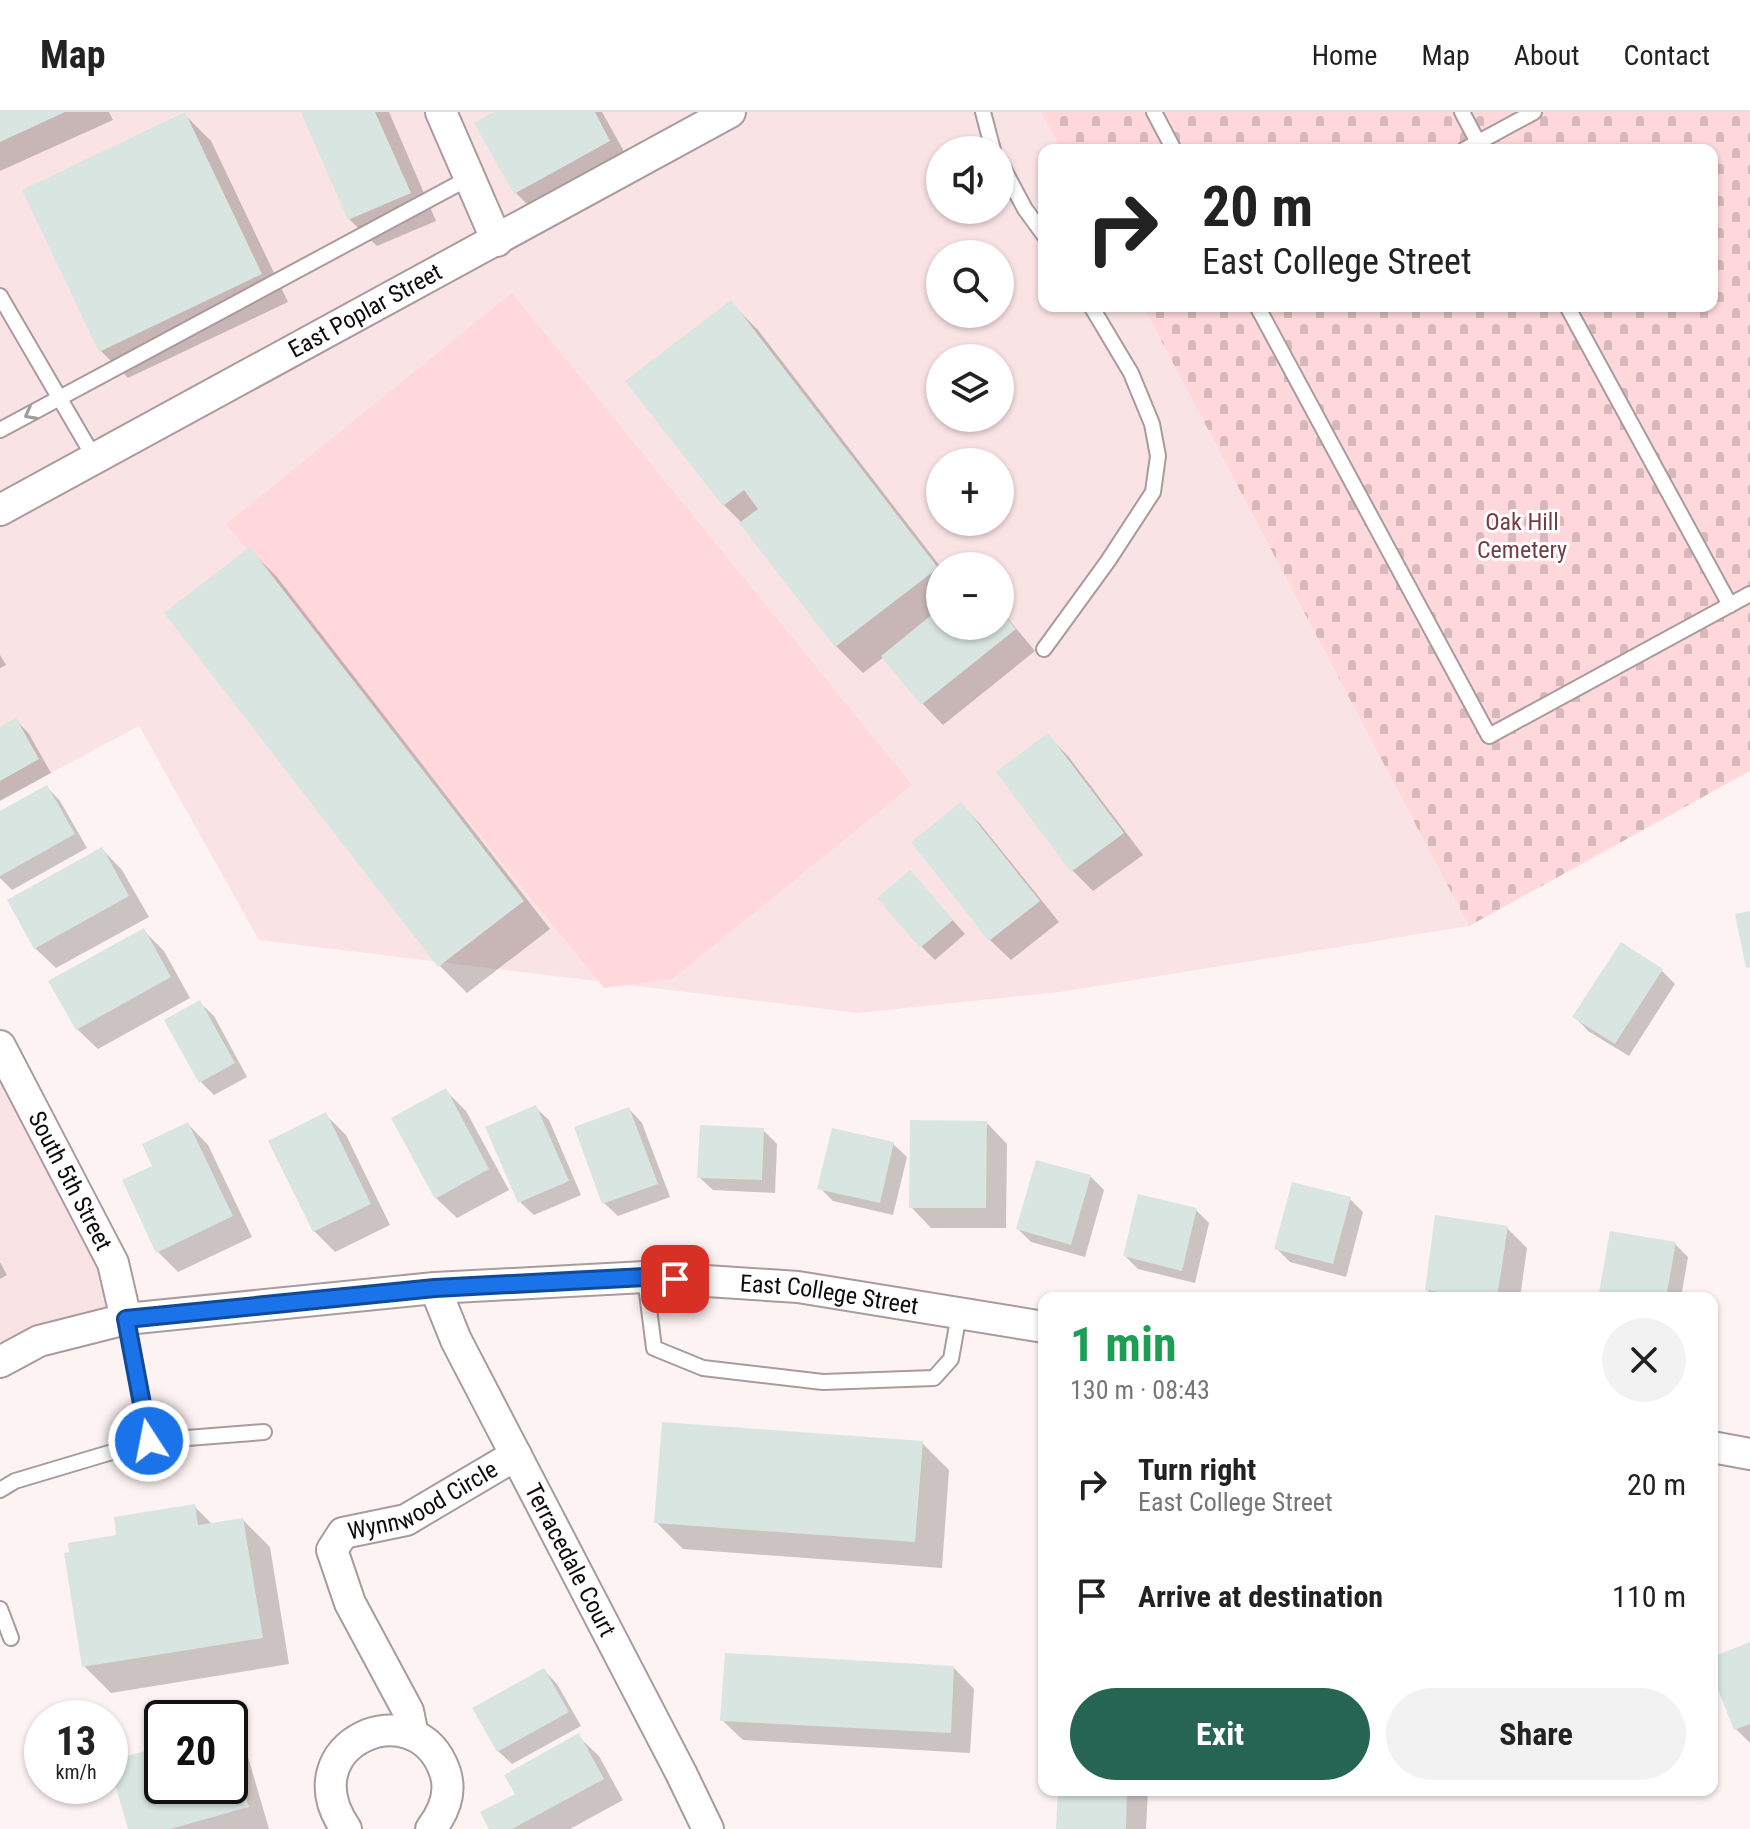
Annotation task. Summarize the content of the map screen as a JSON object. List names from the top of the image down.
{
  "streets": {
    "street": [
      "East Poplar Street",
      "South 5th Street",
      "East College Street",
      "Wynnwood Circle",
      "Terracedale Court"
    ]
  },
  "crossings": [
    ["South 5th Street", "East College Street"],
    ["East College Street", "Terracedale Court"],
    ["Wynnwood Circle", "Terracedale Court"]
  ],
  "parks": ["Oak Hill Cemetery"],
  "page": {
    "header": "Map",
    "nav": [
      "Home",
      "Map",
      "About",
      "Contact"
    ],
    "map_buttons": ["+", "−"],
    "turn": ["20 m", "East College Street"],
    "heading": ["1 min", "130 m · 08:43"],
    "list": [
      {
        "name": "Turn right",
        "note": "East College Street",
        "value": "20 m"
      },
      {
        "name": "Arrive at destination",
        "value": "110 m"
      }
    ],
    "buttons": ["Exit", "Share"],
    "speed": "13 km/h",
    "limit": "20"
  }
}
